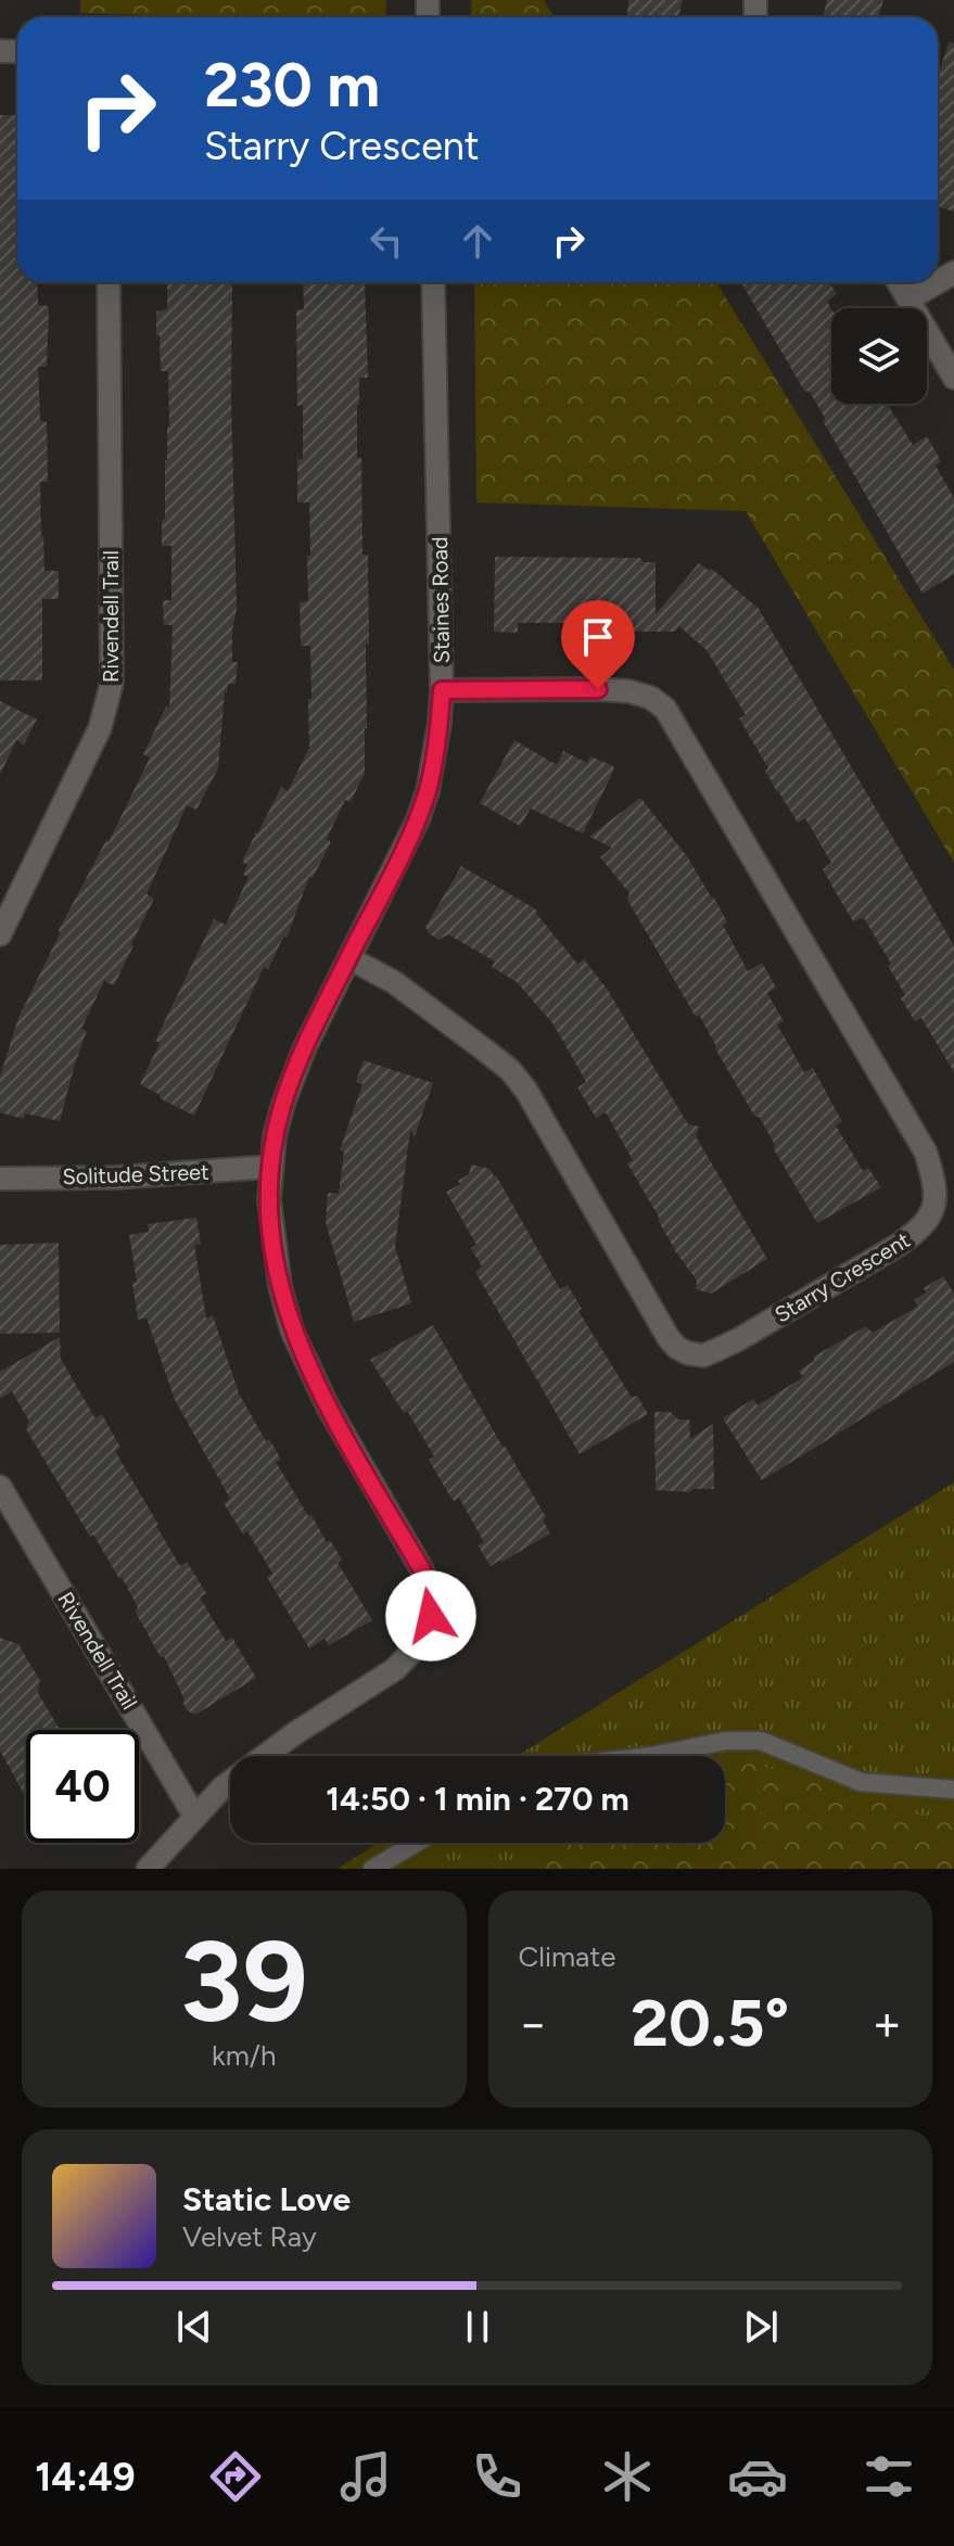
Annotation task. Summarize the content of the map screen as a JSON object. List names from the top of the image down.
{
  "streets": {
    "street": [
      "Staines Road",
      "Rivendell Trail",
      "Solitude Street",
      "Starry Crescent"
    ]
  },
  "crossings": [
    ["Staines Road", "Rivendell Trail"],
    ["Staines Road", "Solitude Street"],
    ["Staines Road", "Starry Crescent"]
  ],
  "page": {
    "turn": ["230 m", "Starry Crescent"],
    "limit": "40",
    "trip": "14:50 · 1 min · 270 m",
    "tile": [
      ["39", "km/h"],
      "Climate"
    ],
    "heat": ["−", "20.5°", "+"],
    "song": ["Static Love", "Velvet Ray"],
    "tabs": "14:49"
  }
}
